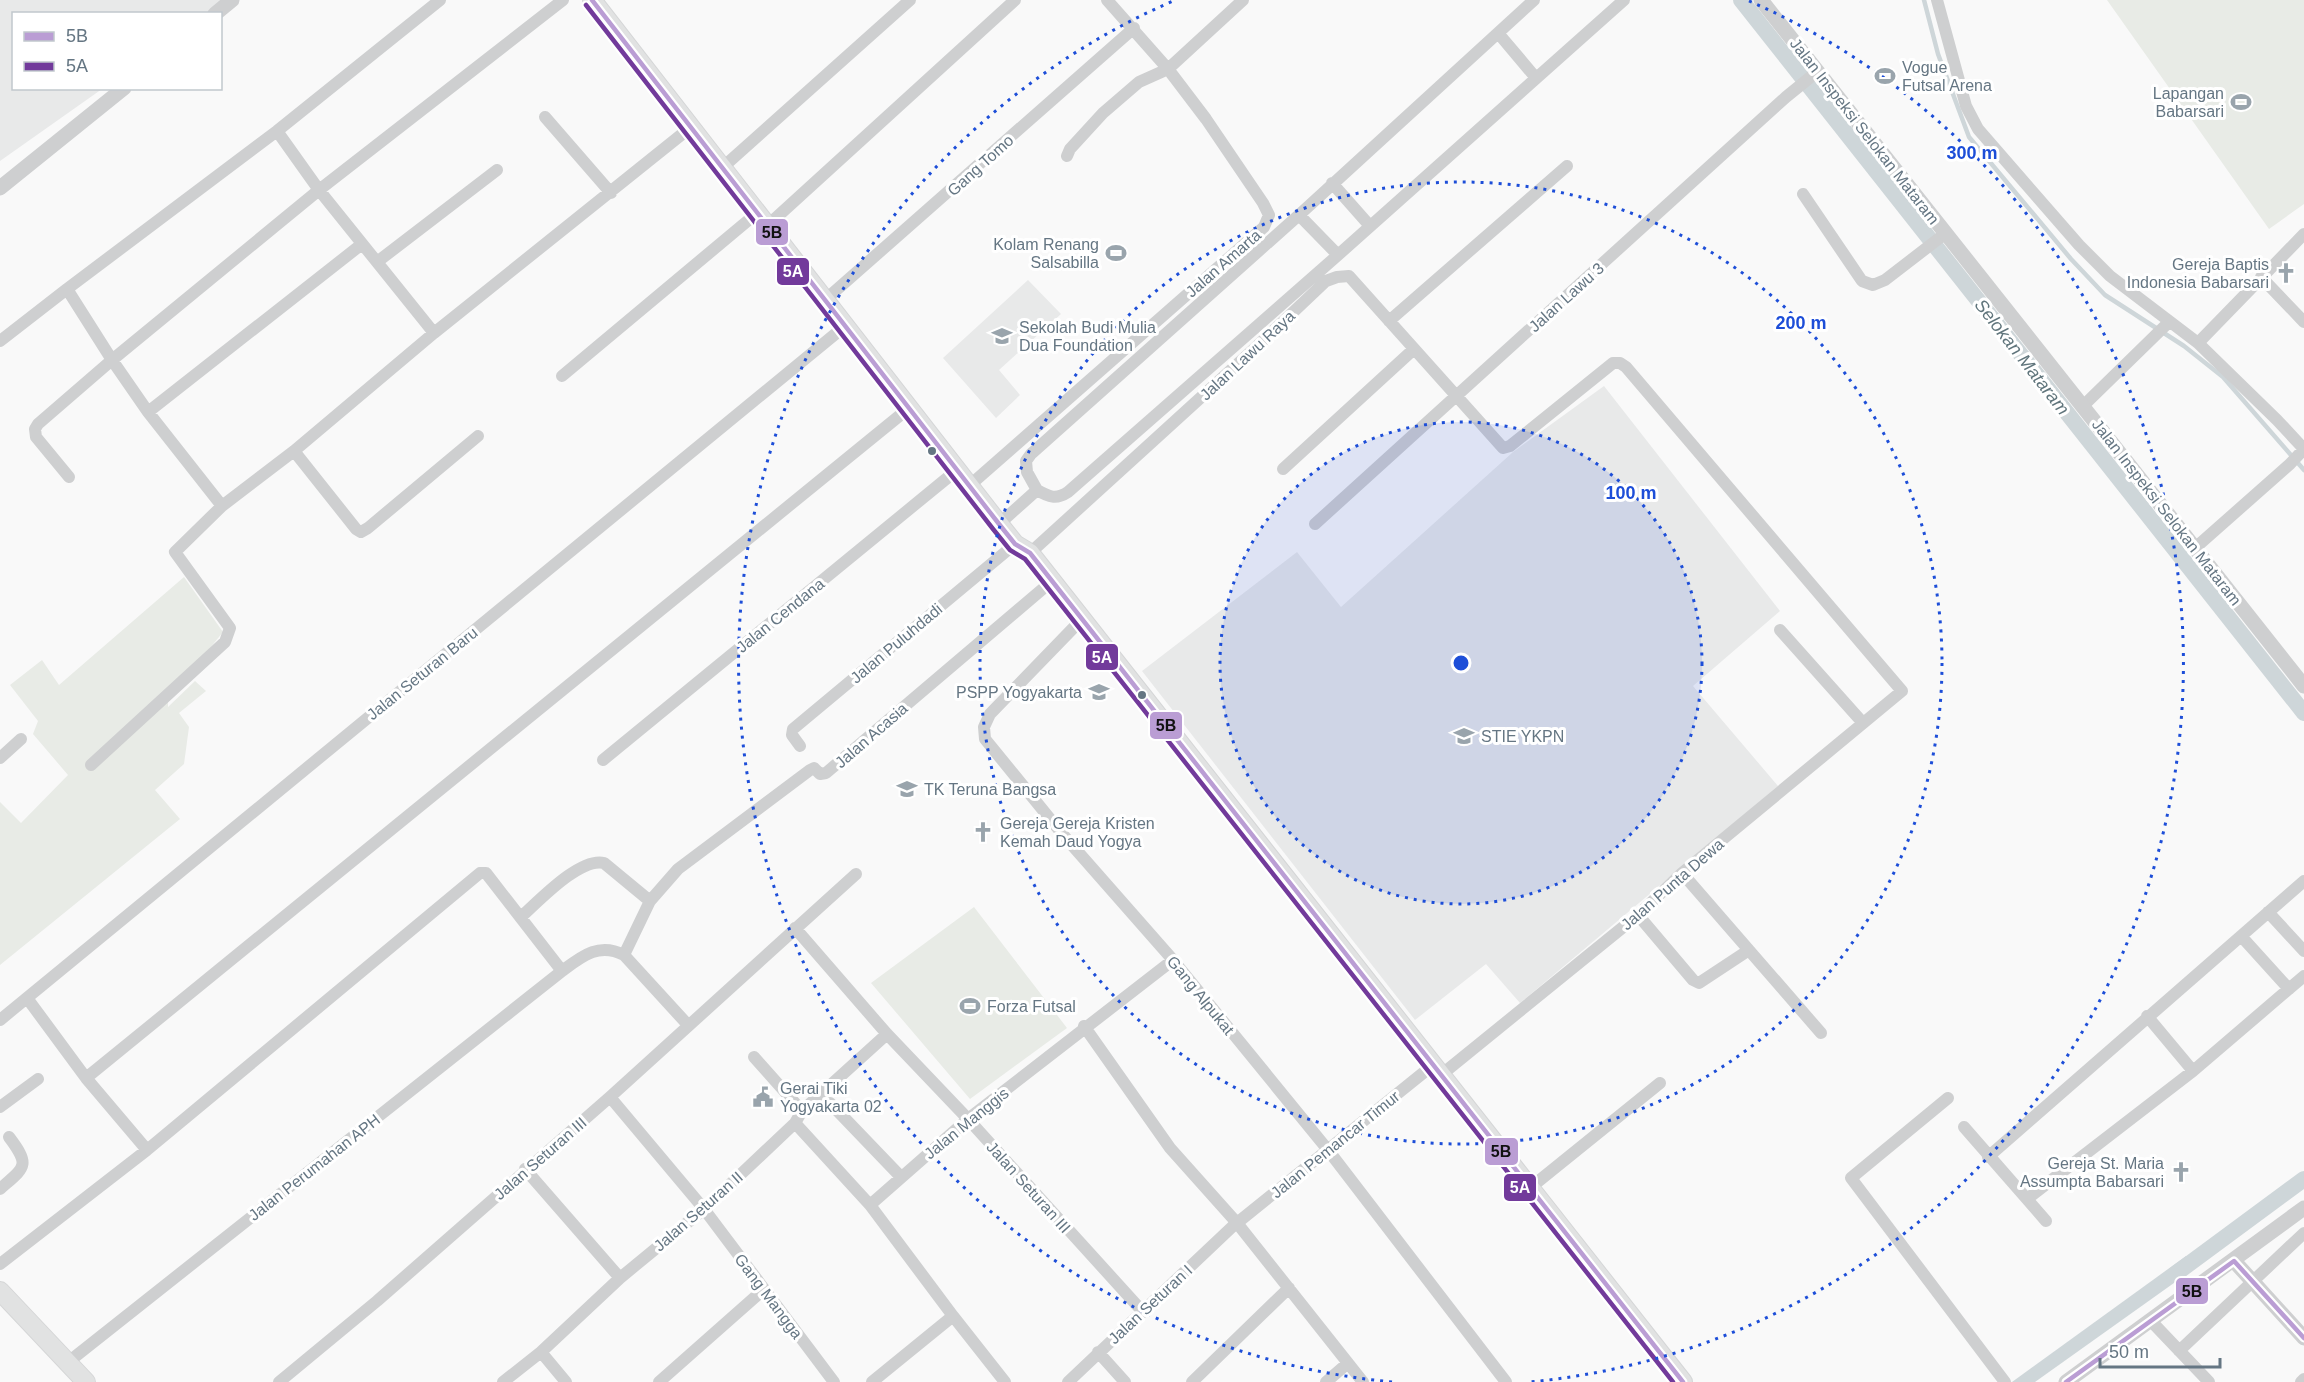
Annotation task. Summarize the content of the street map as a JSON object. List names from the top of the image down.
{
  "streets": {
    "street": [
      "Jalan Inspeksi Selokan Mataram",
      "Gang Tomo",
      "Jalan Amarta",
      "Jalan Lawu 3",
      "Jalan Lawu Raya",
      "Jalan Cendana",
      "Jalan Puluhdadi",
      "Jalan Seturan Baru",
      "Jalan Acasia",
      "Jalan Punta Dewa",
      "Gang Alpukat",
      "Jalan Manggis",
      "Jalan Pemancar Timur",
      "Jalan Seturan III",
      "Jalan Perumahan APH",
      "Jalan Seturan II",
      "Gang Mangga",
      "Jalan Seturan I"
    ]
  },
  "crossings": [
    ["Jalan Inspeksi Selokan Mataram", "Jalan Lawu 3"],
    ["Gang Tomo", "Jalan Amarta"],
    ["Jalan Lawu 3", "Jalan Lawu Raya"],
    ["Jalan Lawu Raya", "Jalan Puluhdadi"],
    ["Jalan Lawu Raya", "Jalan Punta Dewa"],
    ["Jalan Acasia", "Jalan Perumahan APH"],
    ["Jalan Punta Dewa", "Jalan Pemancar Timur"],
    ["Gang Alpukat", "Jalan Manggis"],
    ["Gang Alpukat", "Jalan Pemancar Timur"],
    ["Jalan Manggis", "Jalan Seturan III"],
    ["Jalan Pemancar Timur", "Jalan Seturan I"],
    ["Jalan Seturan III", "Jalan Seturan II"],
    ["Jalan Seturan III", "Gang Mangga"],
    ["Jalan Seturan III", "Jalan Seturan I"],
    ["Jalan Seturan II", "Gang Mangga"]
  ],
  "water": ["Selokan Mataram"],
  "places": {
    "sports": [
      "Vogue Futsal Arena",
      "Lapangan Babarsari",
      "Kolam Renang Salsabilla",
      "Forza Futsal"
    ],
    "church": ["Gereja Baptis Indonesia Babarsari", "Gereja Gereja Kristen Kemah Daud Yogya", "Gereja St. Maria Assumpta Babarsari"],
    "school or university": [
      "Sekolah Budi Mulia Dua Foundation",
      "PSPP Yogyakarta",
      "STIE YKPN",
      "TK Teruna Bangsa"
    ],
    "public building": ["Gerai Tiki Yogyakarta 02"]
  },
  "lines": ["transit line 5B", "transit line 5A"],
  "legend": ["5B", "5A"],
  "scale_bar": "50 m",
  "rings": ["300 m", "200 m", "100 m"]
}
